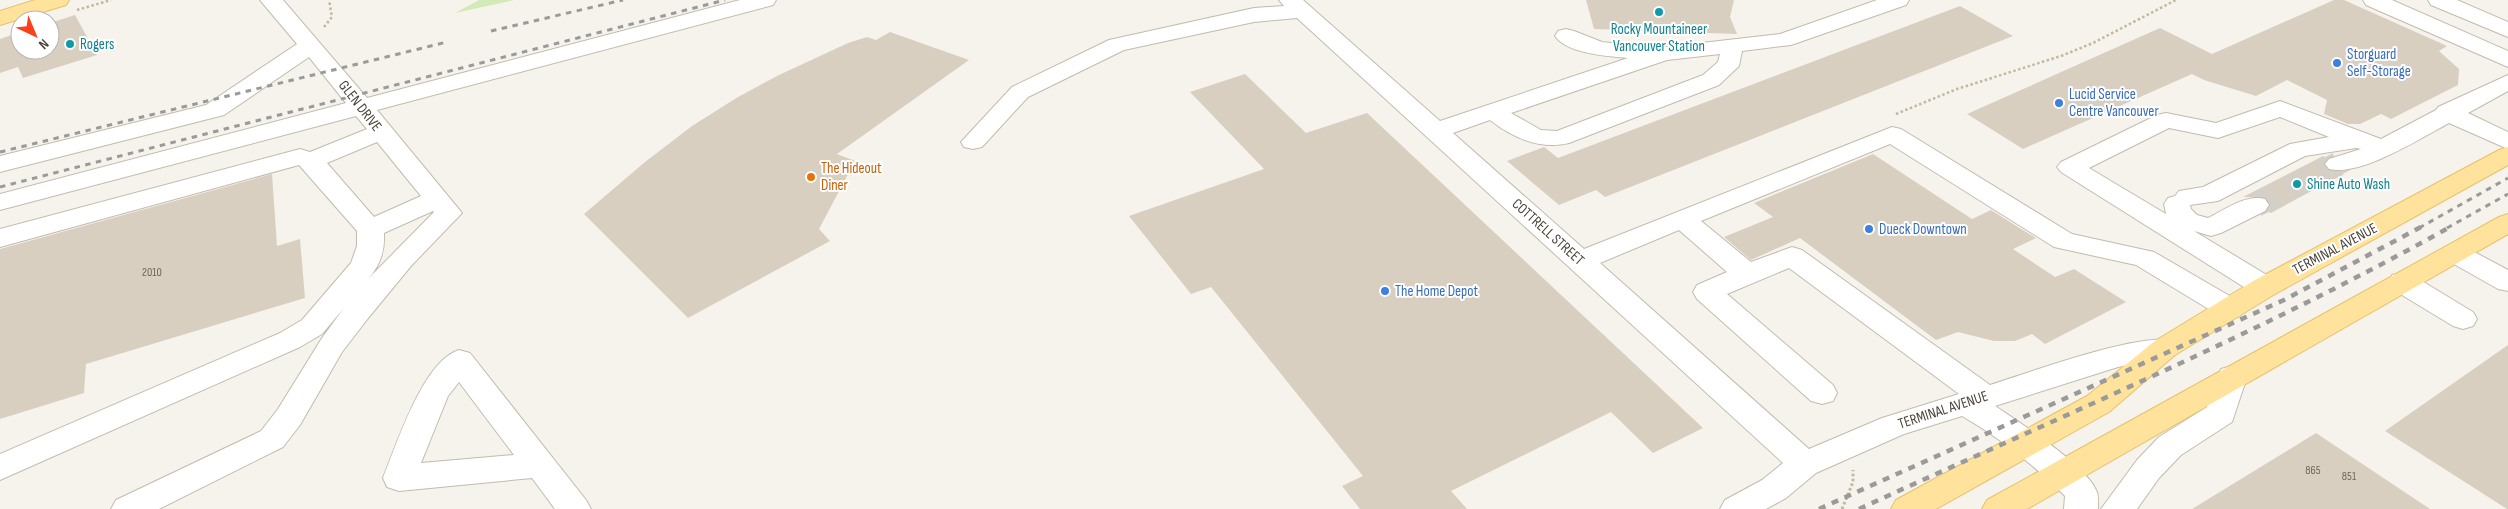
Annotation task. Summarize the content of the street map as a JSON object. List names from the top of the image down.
{
  "streets": {
    "main road": ["TERMINAL AVENUE"],
    "street": ["GLEN DRIVE", "COTTRELL STREET"]
  },
  "crossings": [
    ["COTTRELL STREET", "TERMINAL AVENUE"]
  ],
  "places": [
    "Rocky Mountaineer Vancouver Station",
    "Rogers",
    "Storguard Self-Storage",
    "Lucid Service Centre Vancouver",
    "The Hideout Diner",
    "Shine Auto Wash",
    "Dueck Downtown",
    "The Home Depot"
  ],
  "house_numbers": ["2010", "865", "851"],
  "north": "bottom right"
}
